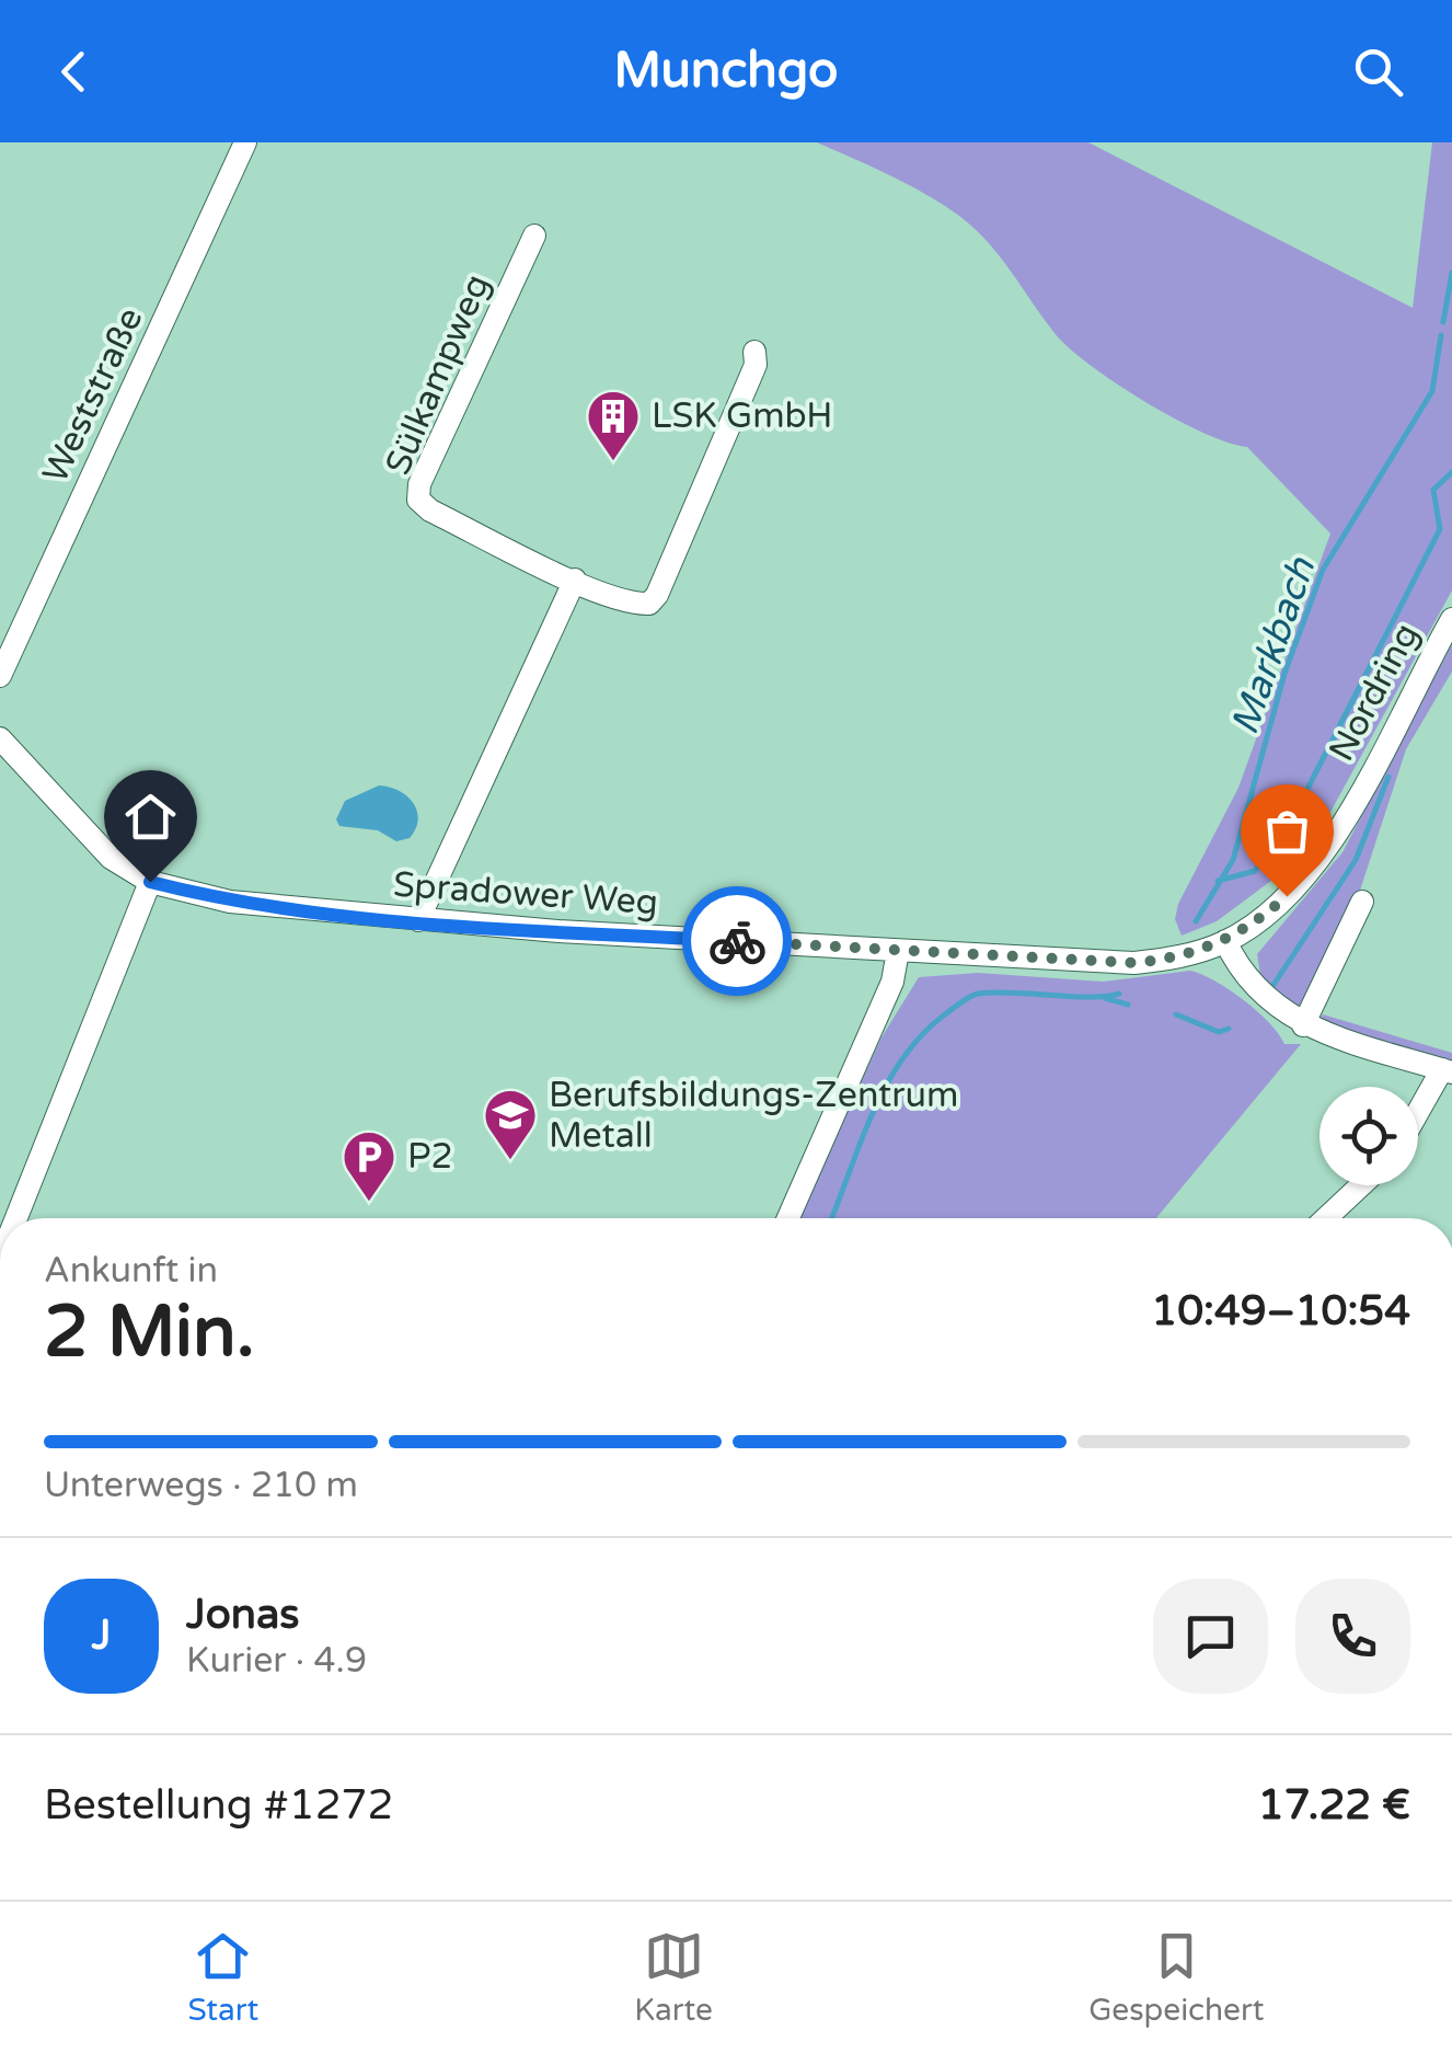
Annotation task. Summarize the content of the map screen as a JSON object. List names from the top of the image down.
{
  "streets": {
    "street": [
      "Sülkampweg",
      "Weststraße",
      "Nordring",
      "Spradower Weg"
    ]
  },
  "crossings": [
    ["Nordring", "Spradower Weg"]
  ],
  "water": ["Markbach"],
  "places": {
    "building": ["LSK GmbH"],
    "school or university": ["Berufsbildungs-Zentrum Metall"],
    "parking": ["P2"]
  },
  "page": {
    "header": "Munchgo",
    "heading": ["2 Min.", "Ankunft in", "10:49–10:54"],
    "panel": [
      "Jonas",
      "Kurier · 4.9",
      "Bestellung #1272",
      "17.22 €"
    ],
    "bar": "Unterwegs · 210 m",
    "round": "J",
    "tabs": ["Start", "Karte", "Gespeichert"]
  }
}
